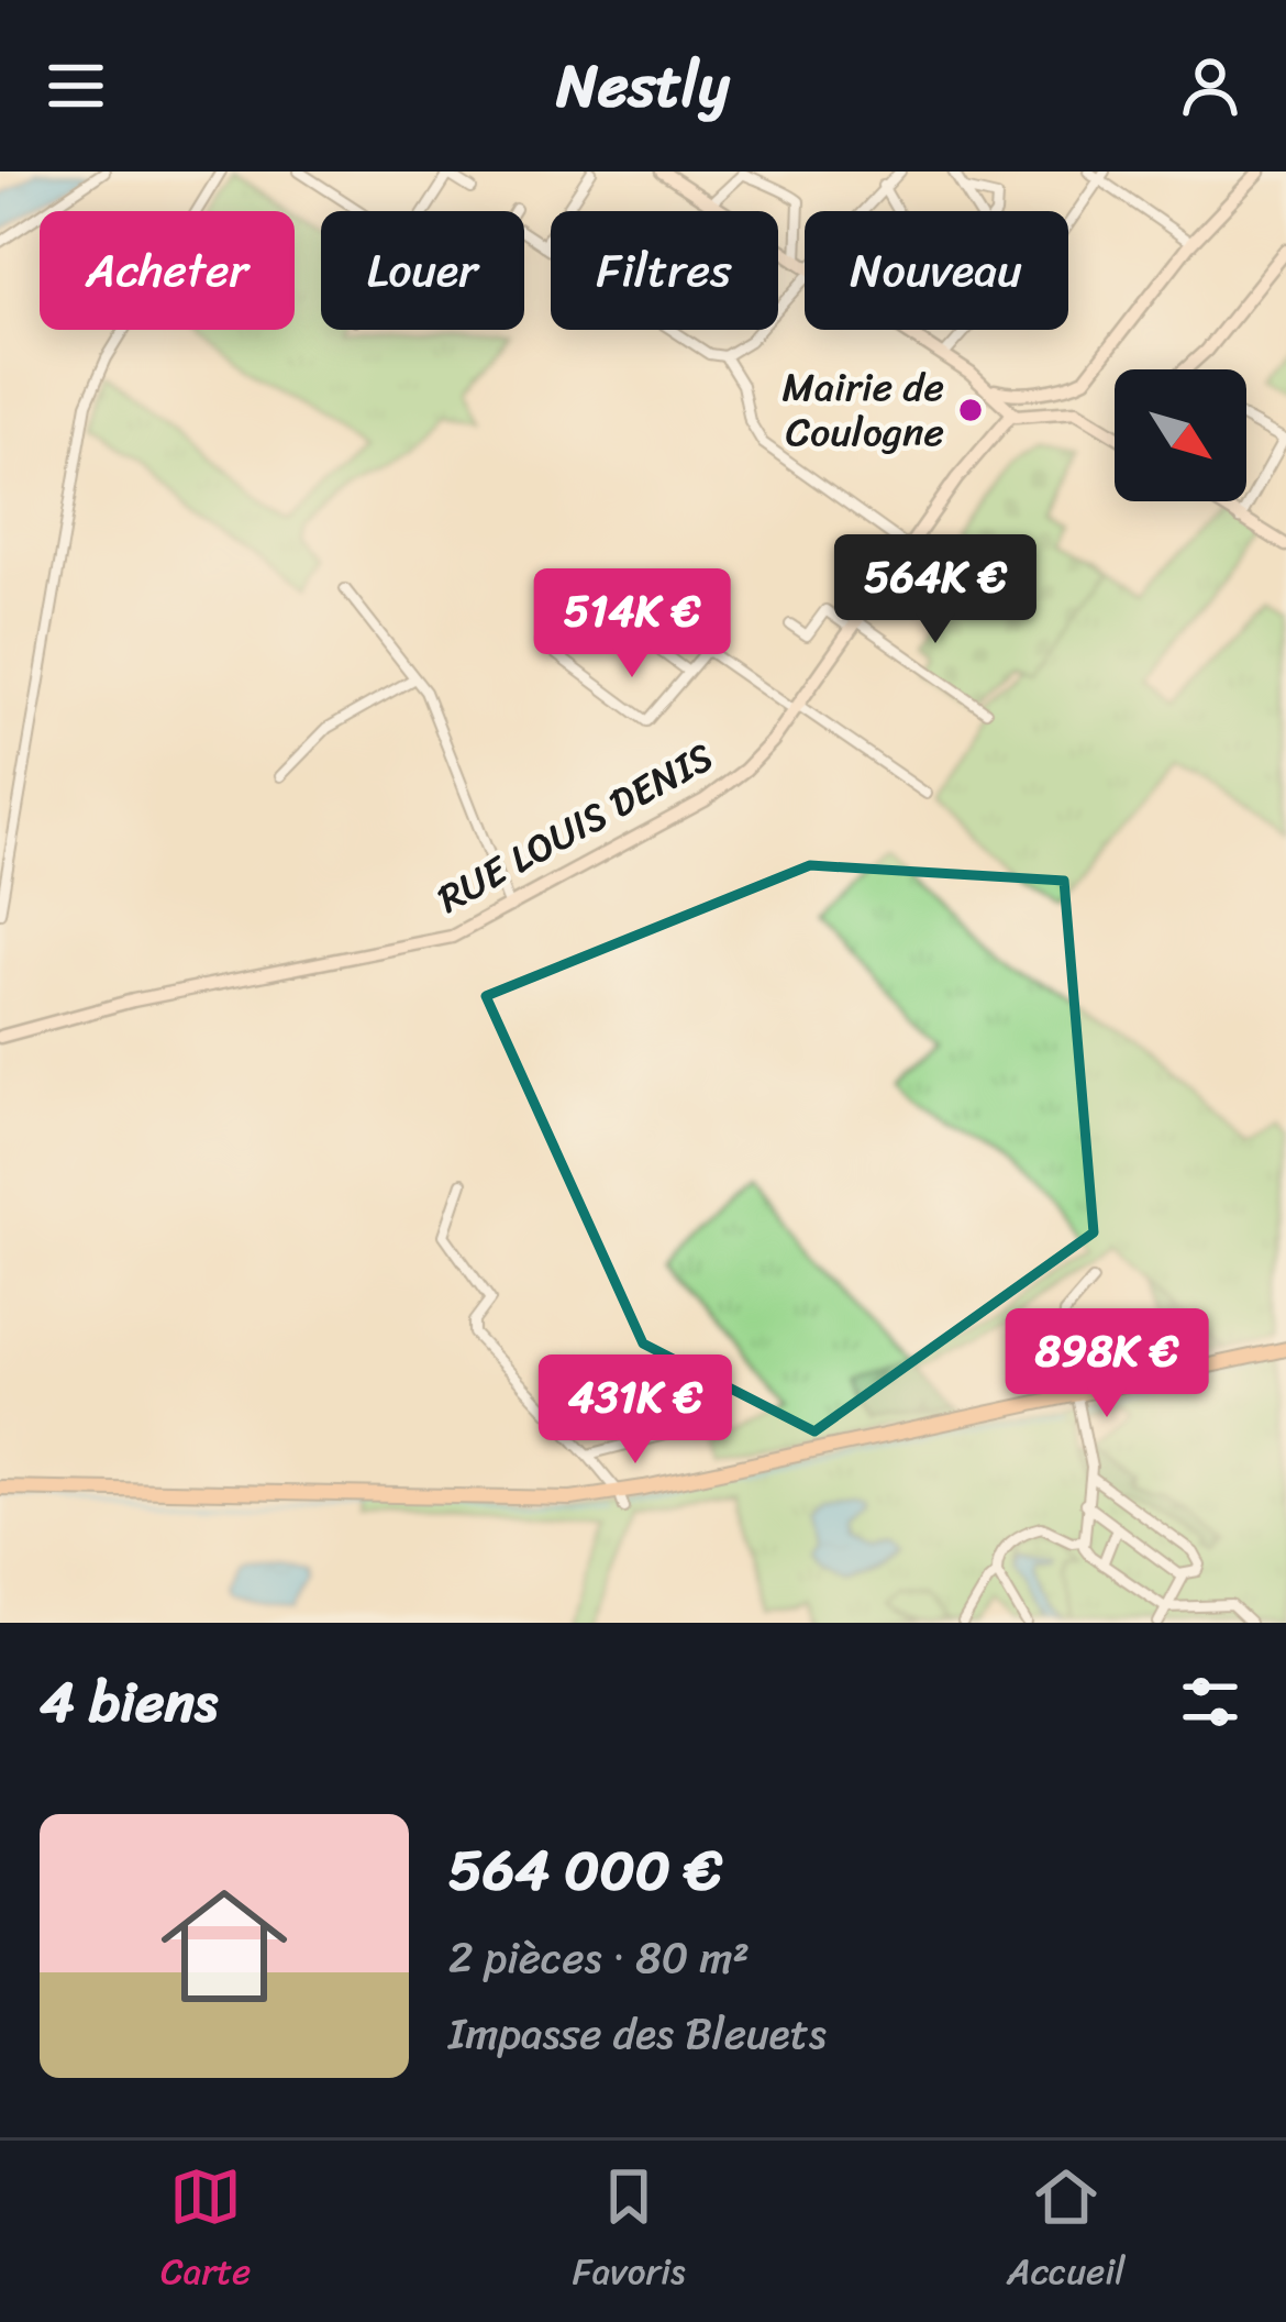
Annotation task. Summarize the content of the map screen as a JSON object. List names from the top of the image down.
{
  "streets": {
    "street": ["RUE LOUIS DENIS"]
  },
  "places": ["Mairie de Coulogne"],
  "north": "bottom right",
  "page": {
    "header": "Nestly",
    "chip": [
      "Acheter",
      "Louer",
      "Filtres",
      "Nouveau"
    ],
    "price": [
      "564K €",
      "514K €",
      "898K €",
      "431K €"
    ],
    "heading": "4 biens",
    "list": [
      {
        "name": "564 000 €",
        "note": "2 pièces · 80 m² · Impasse des Bleuets"
      }
    ],
    "tabs": ["Carte", "Favoris", "Accueil"]
  }
}
